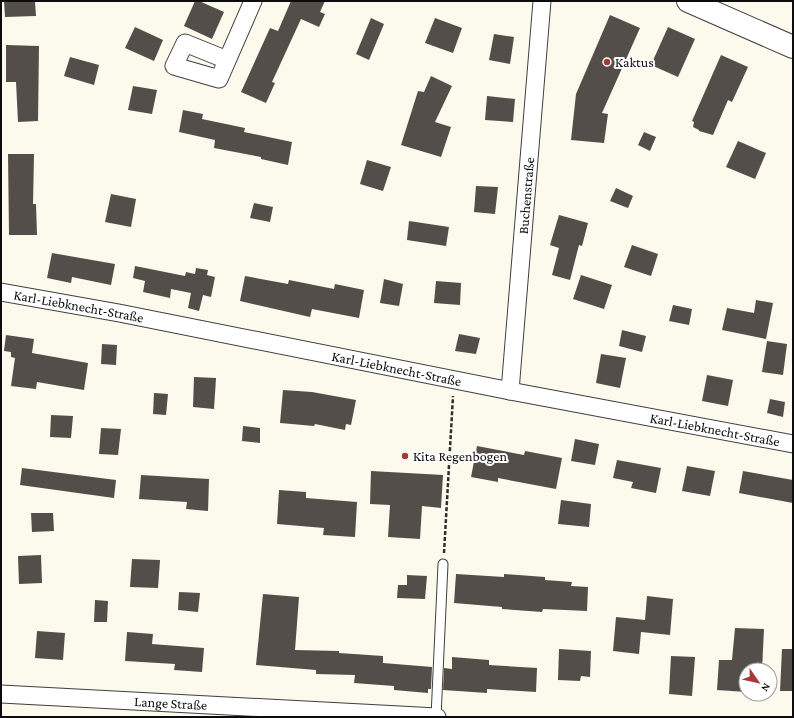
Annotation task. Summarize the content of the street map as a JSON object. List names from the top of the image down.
{
  "streets": {
    "street": ["Buchenstraße", "Karl-Liebknecht-Straße", "Lange Straße"]
  },
  "crossings": [
    ["Buchenstraße", "Karl-Liebknecht-Straße"]
  ],
  "places": ["Kaktus", "Kita Regenbogen"],
  "north": "bottom right"
}
